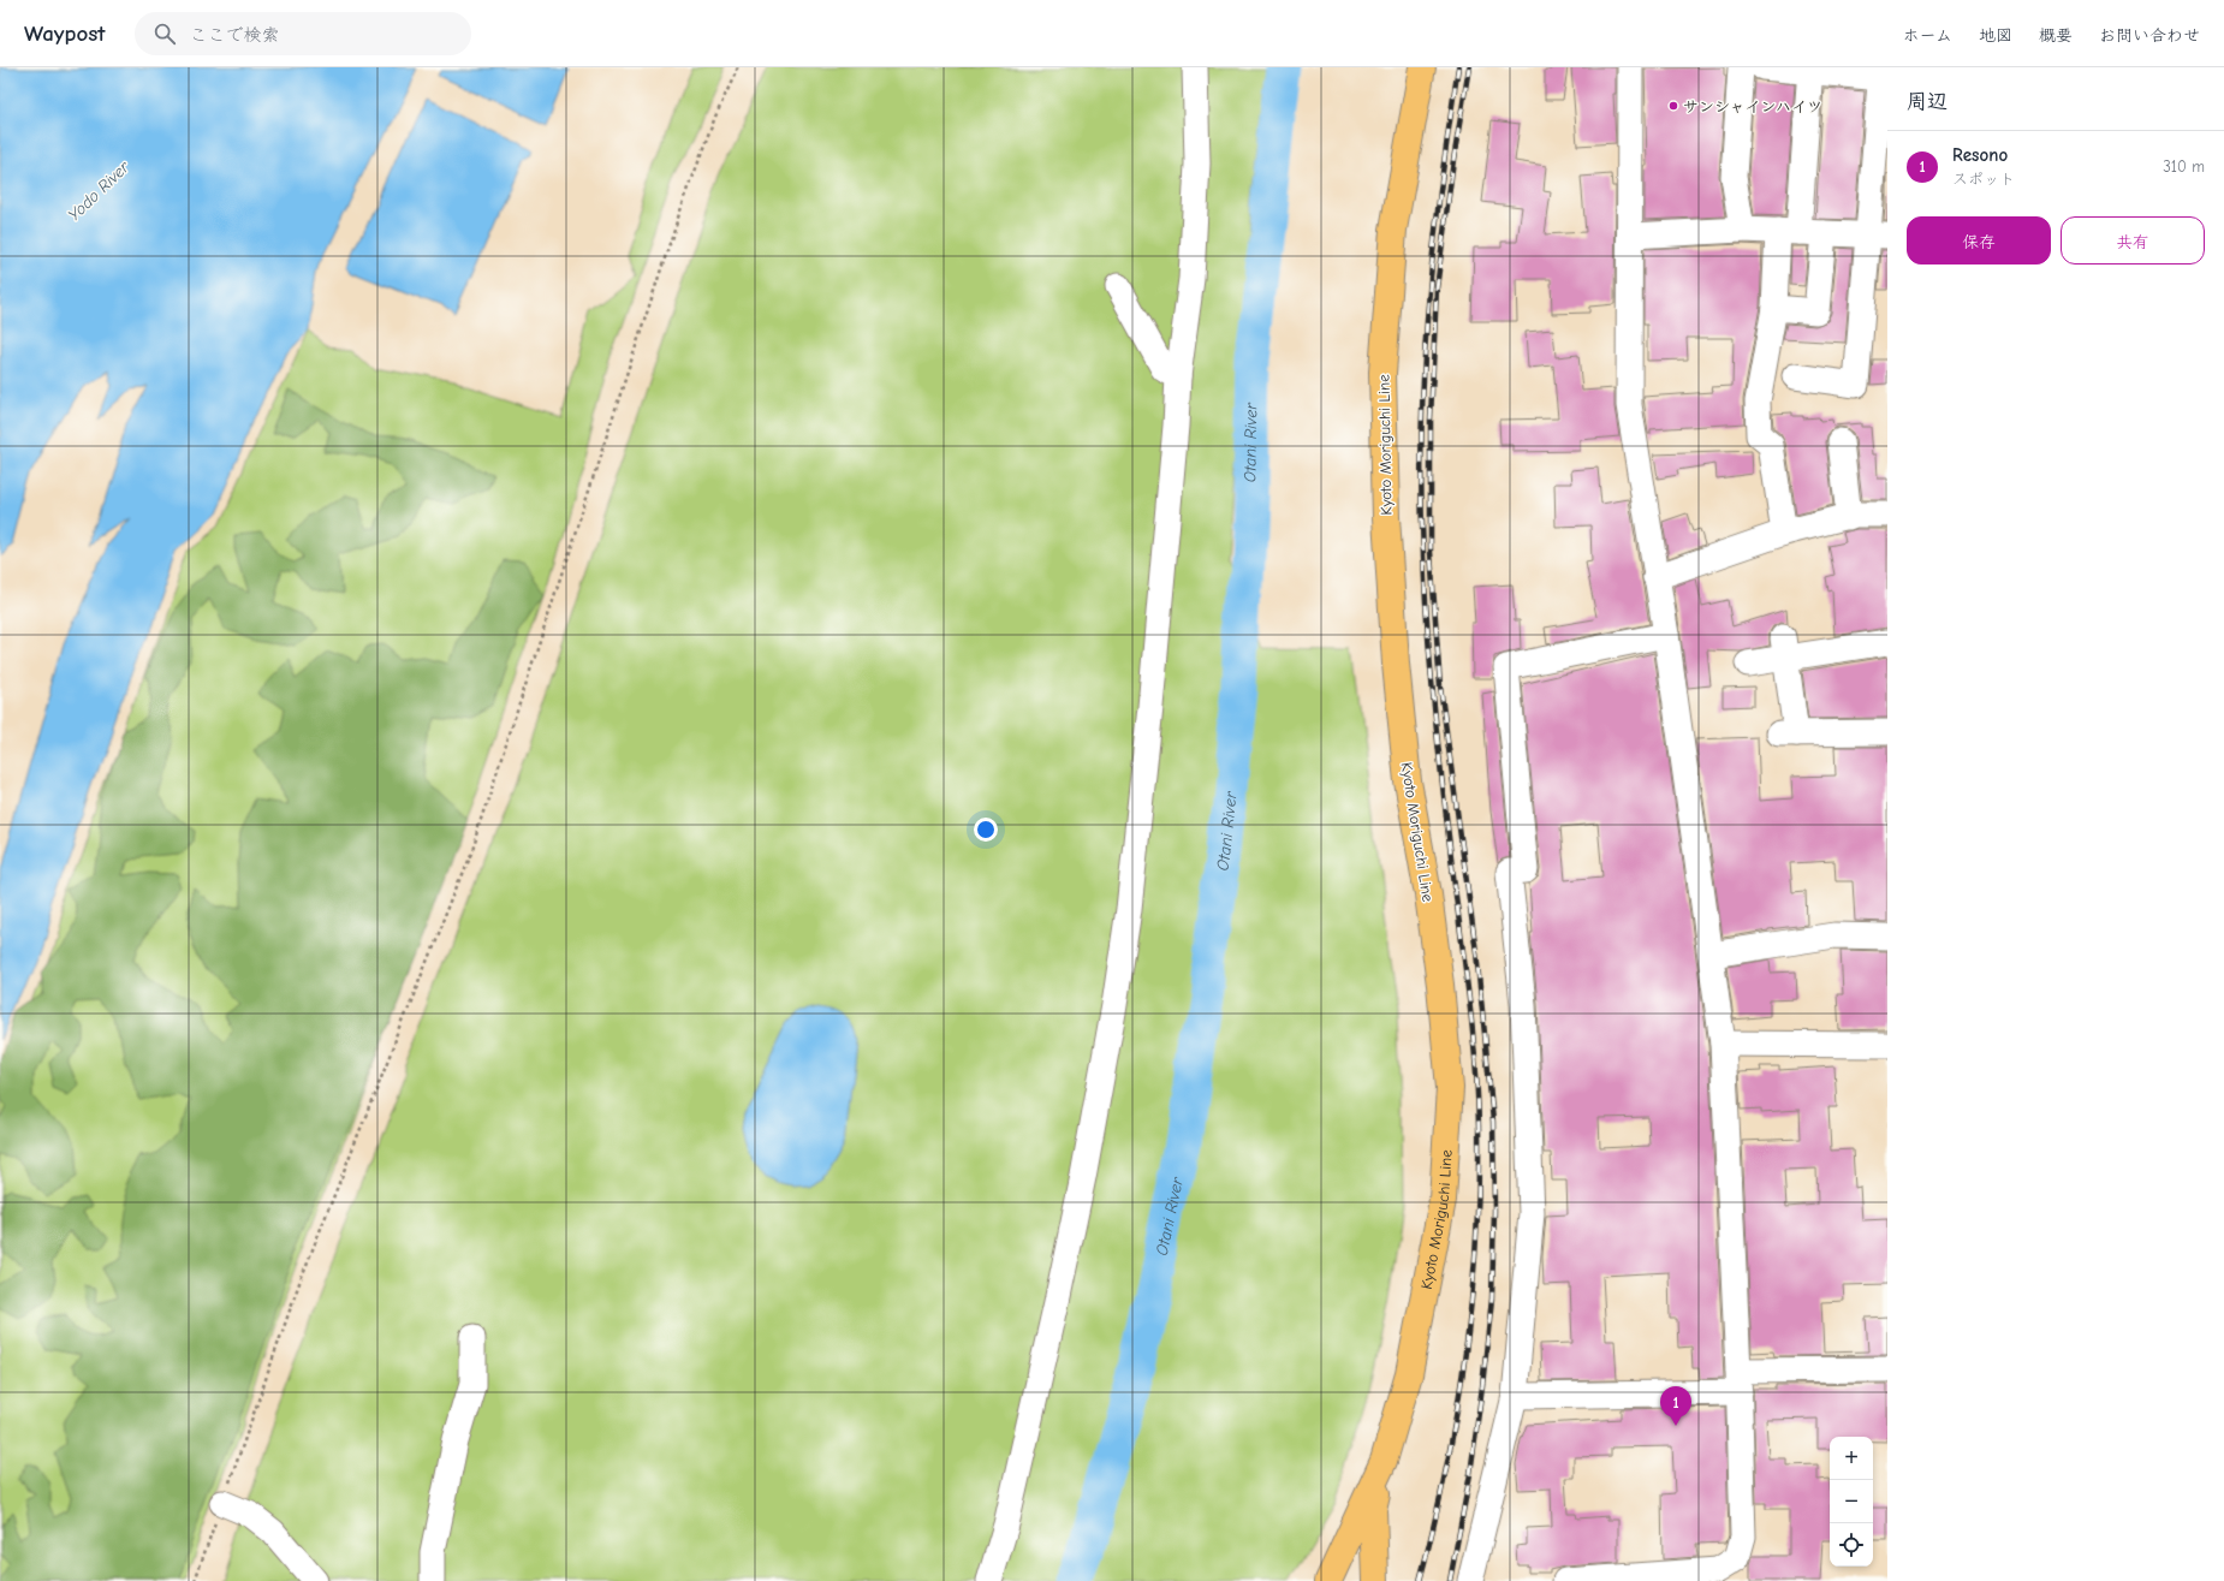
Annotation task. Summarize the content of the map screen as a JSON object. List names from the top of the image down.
{
  "streets": {
    "main road": ["Kyoto Moriguchi Line"]
  },
  "water": ["Yodo River", "Otani River"],
  "places": ["サンシャインハイツ"],
  "page": {
    "header": "Waypost",
    "search": "ここで検索",
    "nav": [
      "ホーム",
      "地図",
      "概要",
      "お問い合わせ"
    ],
    "heading": "周辺",
    "list": [
      {
        "mark": "1",
        "name": "Resono",
        "note": "スポット",
        "value": "310 m"
      }
    ],
    "buttons": ["保存", "共有"],
    "pins": "1",
    "map_buttons": ["+", "−"]
  }
}
